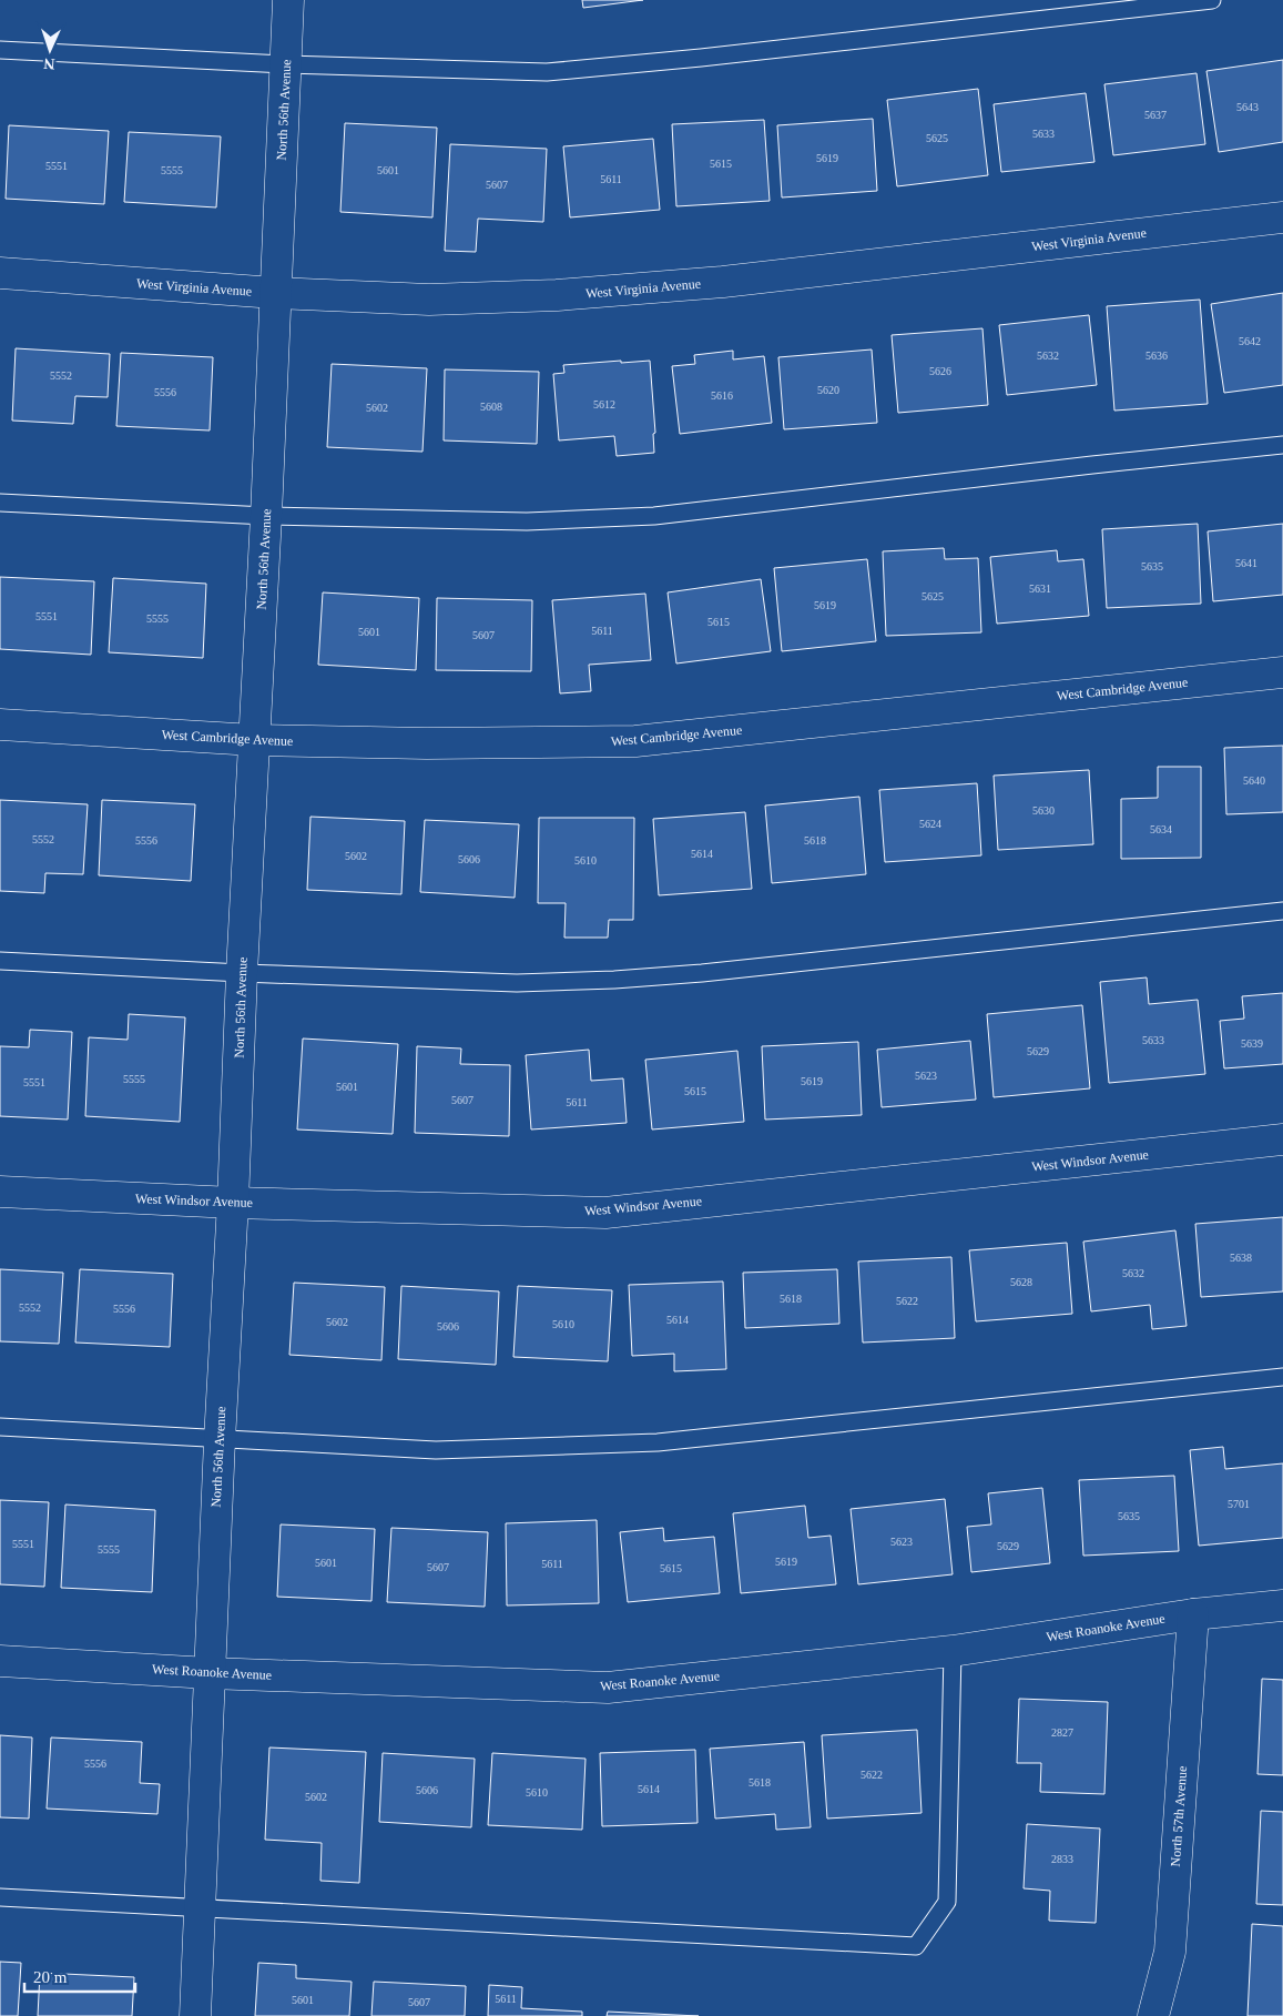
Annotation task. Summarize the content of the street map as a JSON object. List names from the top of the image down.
{
  "streets": {
    "street": [
      "North 56th Avenue",
      "West Virginia Avenue",
      "West Cambridge Avenue",
      "West Windsor Avenue",
      "West Roanoke Avenue",
      "North 57th Avenue"
    ]
  },
  "crossings": [
    ["North 56th Avenue", "West Virginia Avenue"],
    ["North 56th Avenue", "West Cambridge Avenue"],
    ["North 56th Avenue", "West Windsor Avenue"],
    ["North 56th Avenue", "West Roanoke Avenue"],
    ["West Roanoke Avenue", "North 57th Avenue"]
  ],
  "house_numbers": [
    "5643",
    "5637",
    "5633",
    "5625",
    "5619",
    "5615",
    "5551",
    "5555",
    "5601",
    "5611",
    "5607",
    "5642",
    "5632",
    "5636",
    "5626",
    "5552",
    "5620",
    "5556",
    "5616",
    "5612",
    "5608",
    "5602",
    "5641",
    "5635",
    "5631",
    "5625",
    "5619",
    "5551",
    "5555",
    "5615",
    "5611",
    "5601",
    "5607",
    "5640",
    "5630",
    "5624",
    "5634",
    "5552",
    "5556",
    "5618",
    "5614",
    "5602",
    "5606",
    "5610",
    "5633",
    "5639",
    "5629",
    "5623",
    "5555",
    "5619",
    "5551",
    "5601",
    "5615",
    "5607",
    "5611",
    "5638",
    "5632",
    "5628",
    "5618",
    "5622",
    "5552",
    "5556",
    "5614",
    "5602",
    "5610",
    "5606",
    "5701",
    "5635",
    "5623",
    "5551",
    "5629",
    "5555",
    "5619",
    "5601",
    "5611",
    "5607",
    "5615",
    "2827",
    "5556",
    "5622",
    "5618",
    "5614",
    "5606",
    "5610",
    "5602",
    "2833",
    "5611",
    "5601",
    "5607"
  ],
  "scale_bar": "20 m",
  "north": "bottom"
}
